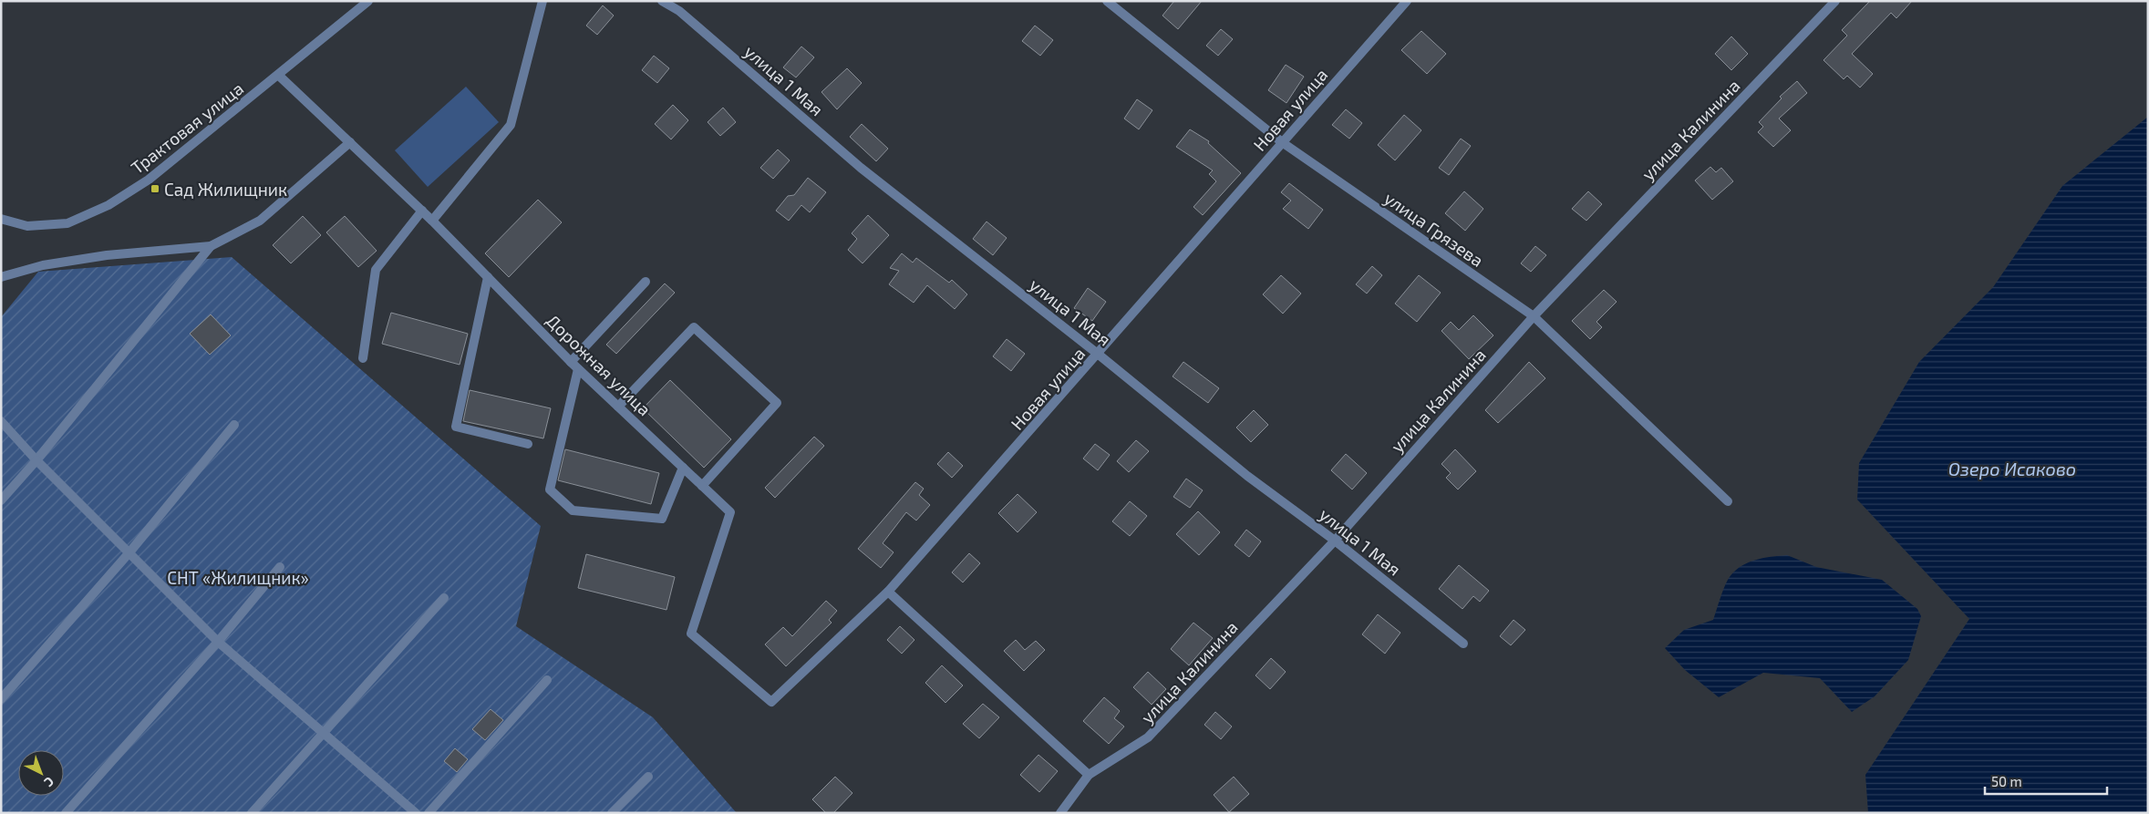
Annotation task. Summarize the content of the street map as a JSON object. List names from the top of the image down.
{
  "streets": {
    "street": [
      "улица 1 Мая",
      "Новая улица",
      "Трактовая улица",
      "улица Калинина",
      "улица Грязева",
      "Дорожная улица"
    ]
  },
  "crossings": [
    ["улица 1 Мая", "Новая улица"],
    ["улица 1 Мая", "улица Калинина"],
    ["Новая улица", "улица Грязева"],
    ["Новая улица", "Дорожная улица"],
    ["Трактовая улица", "Дорожная улица"],
    ["улица Калинина", "улица Грязева"]
  ],
  "water": ["Озеро Исаково"],
  "parks": ["СНТ «Жилищник»"],
  "places": {
    "transit": ["Сад Жилищник"]
  },
  "scale_bar": "50 m",
  "north": "bottom right"
}
